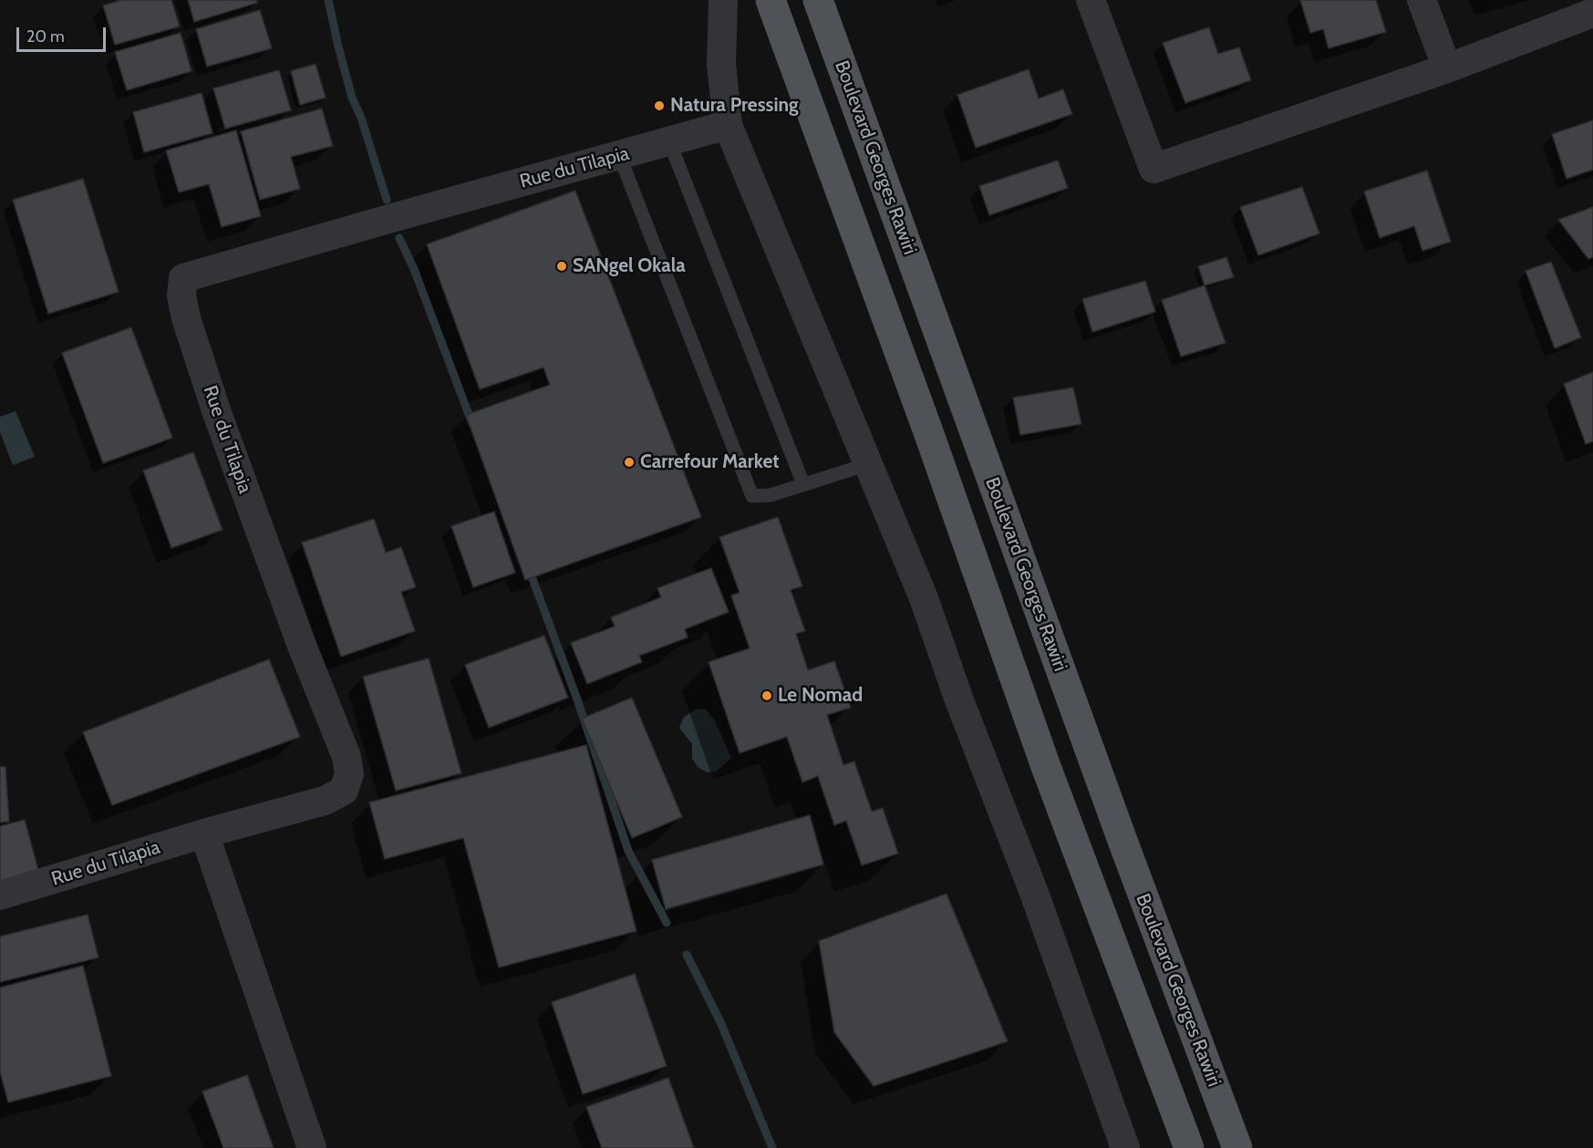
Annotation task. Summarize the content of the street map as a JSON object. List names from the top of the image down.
{
  "streets": {
    "main road": ["Boulevard Georges Rawiri"],
    "street": ["Rue du Tilapia"]
  },
  "places": [
    "Natura Pressing",
    "SANgel Okala",
    "Carrefour Market",
    "Le Nomad"
  ],
  "scale_bar": "20 m"
}
